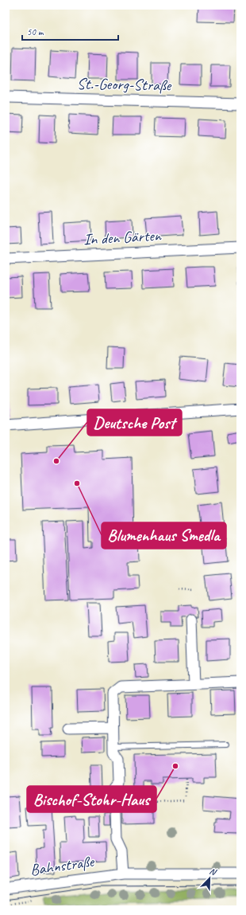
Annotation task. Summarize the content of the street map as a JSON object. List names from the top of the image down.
{
  "streets": {
    "street": ["St.-Georg-Straße", "In den Gärten", "Bahnstraße"]
  },
  "places": ["Deutsche Post", "Blumenhaus Smedla", "Bischof-Stohr-Haus"],
  "scale_bar": "50 m",
  "north": "top right"
}
